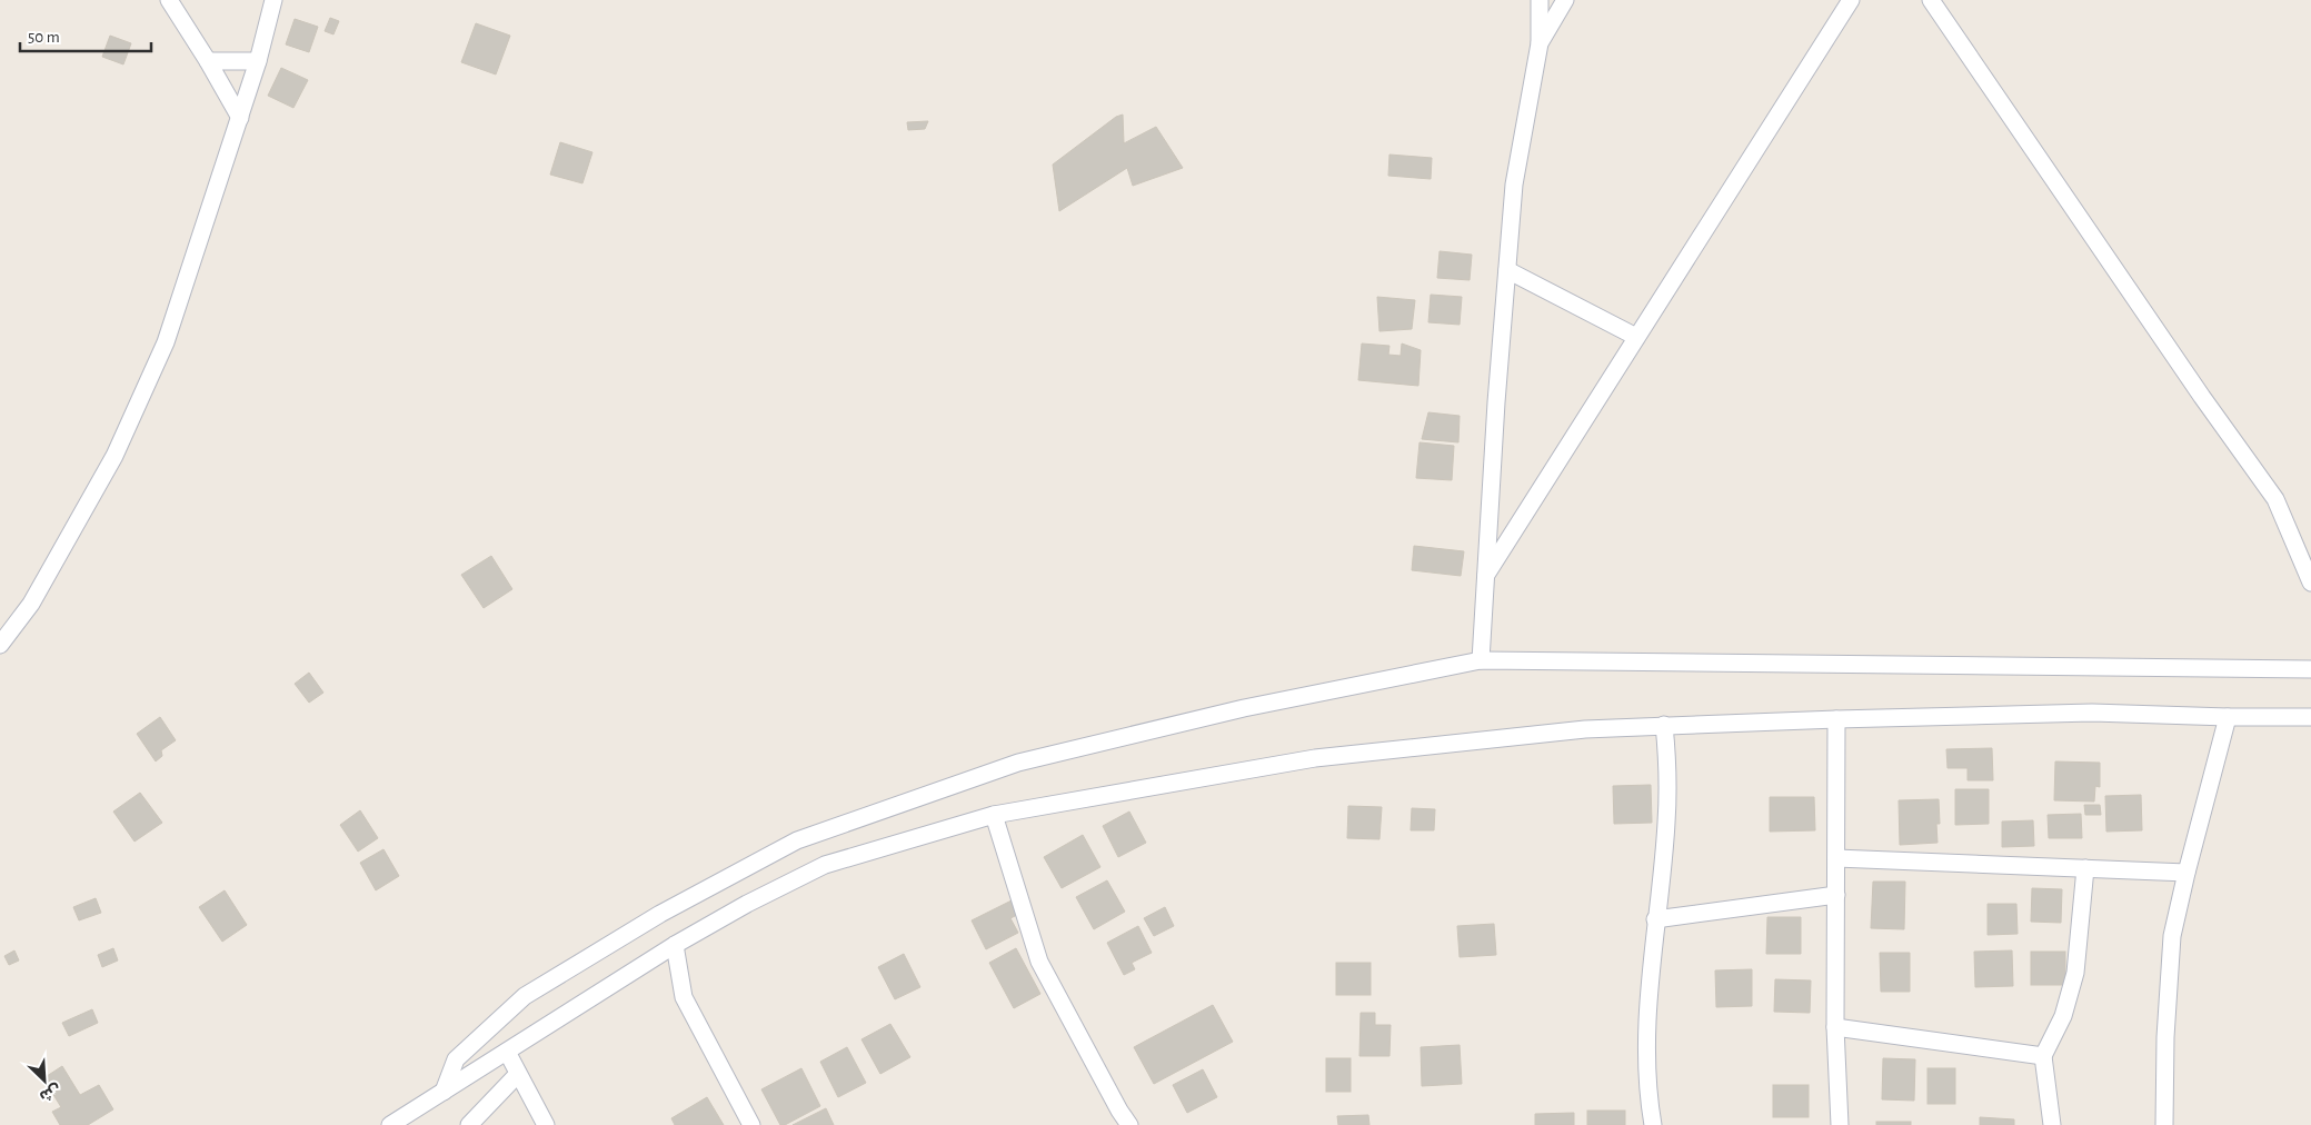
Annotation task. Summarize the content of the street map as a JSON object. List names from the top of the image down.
{
  "scale_bar": "50 m",
  "north": "bottom right"
}
